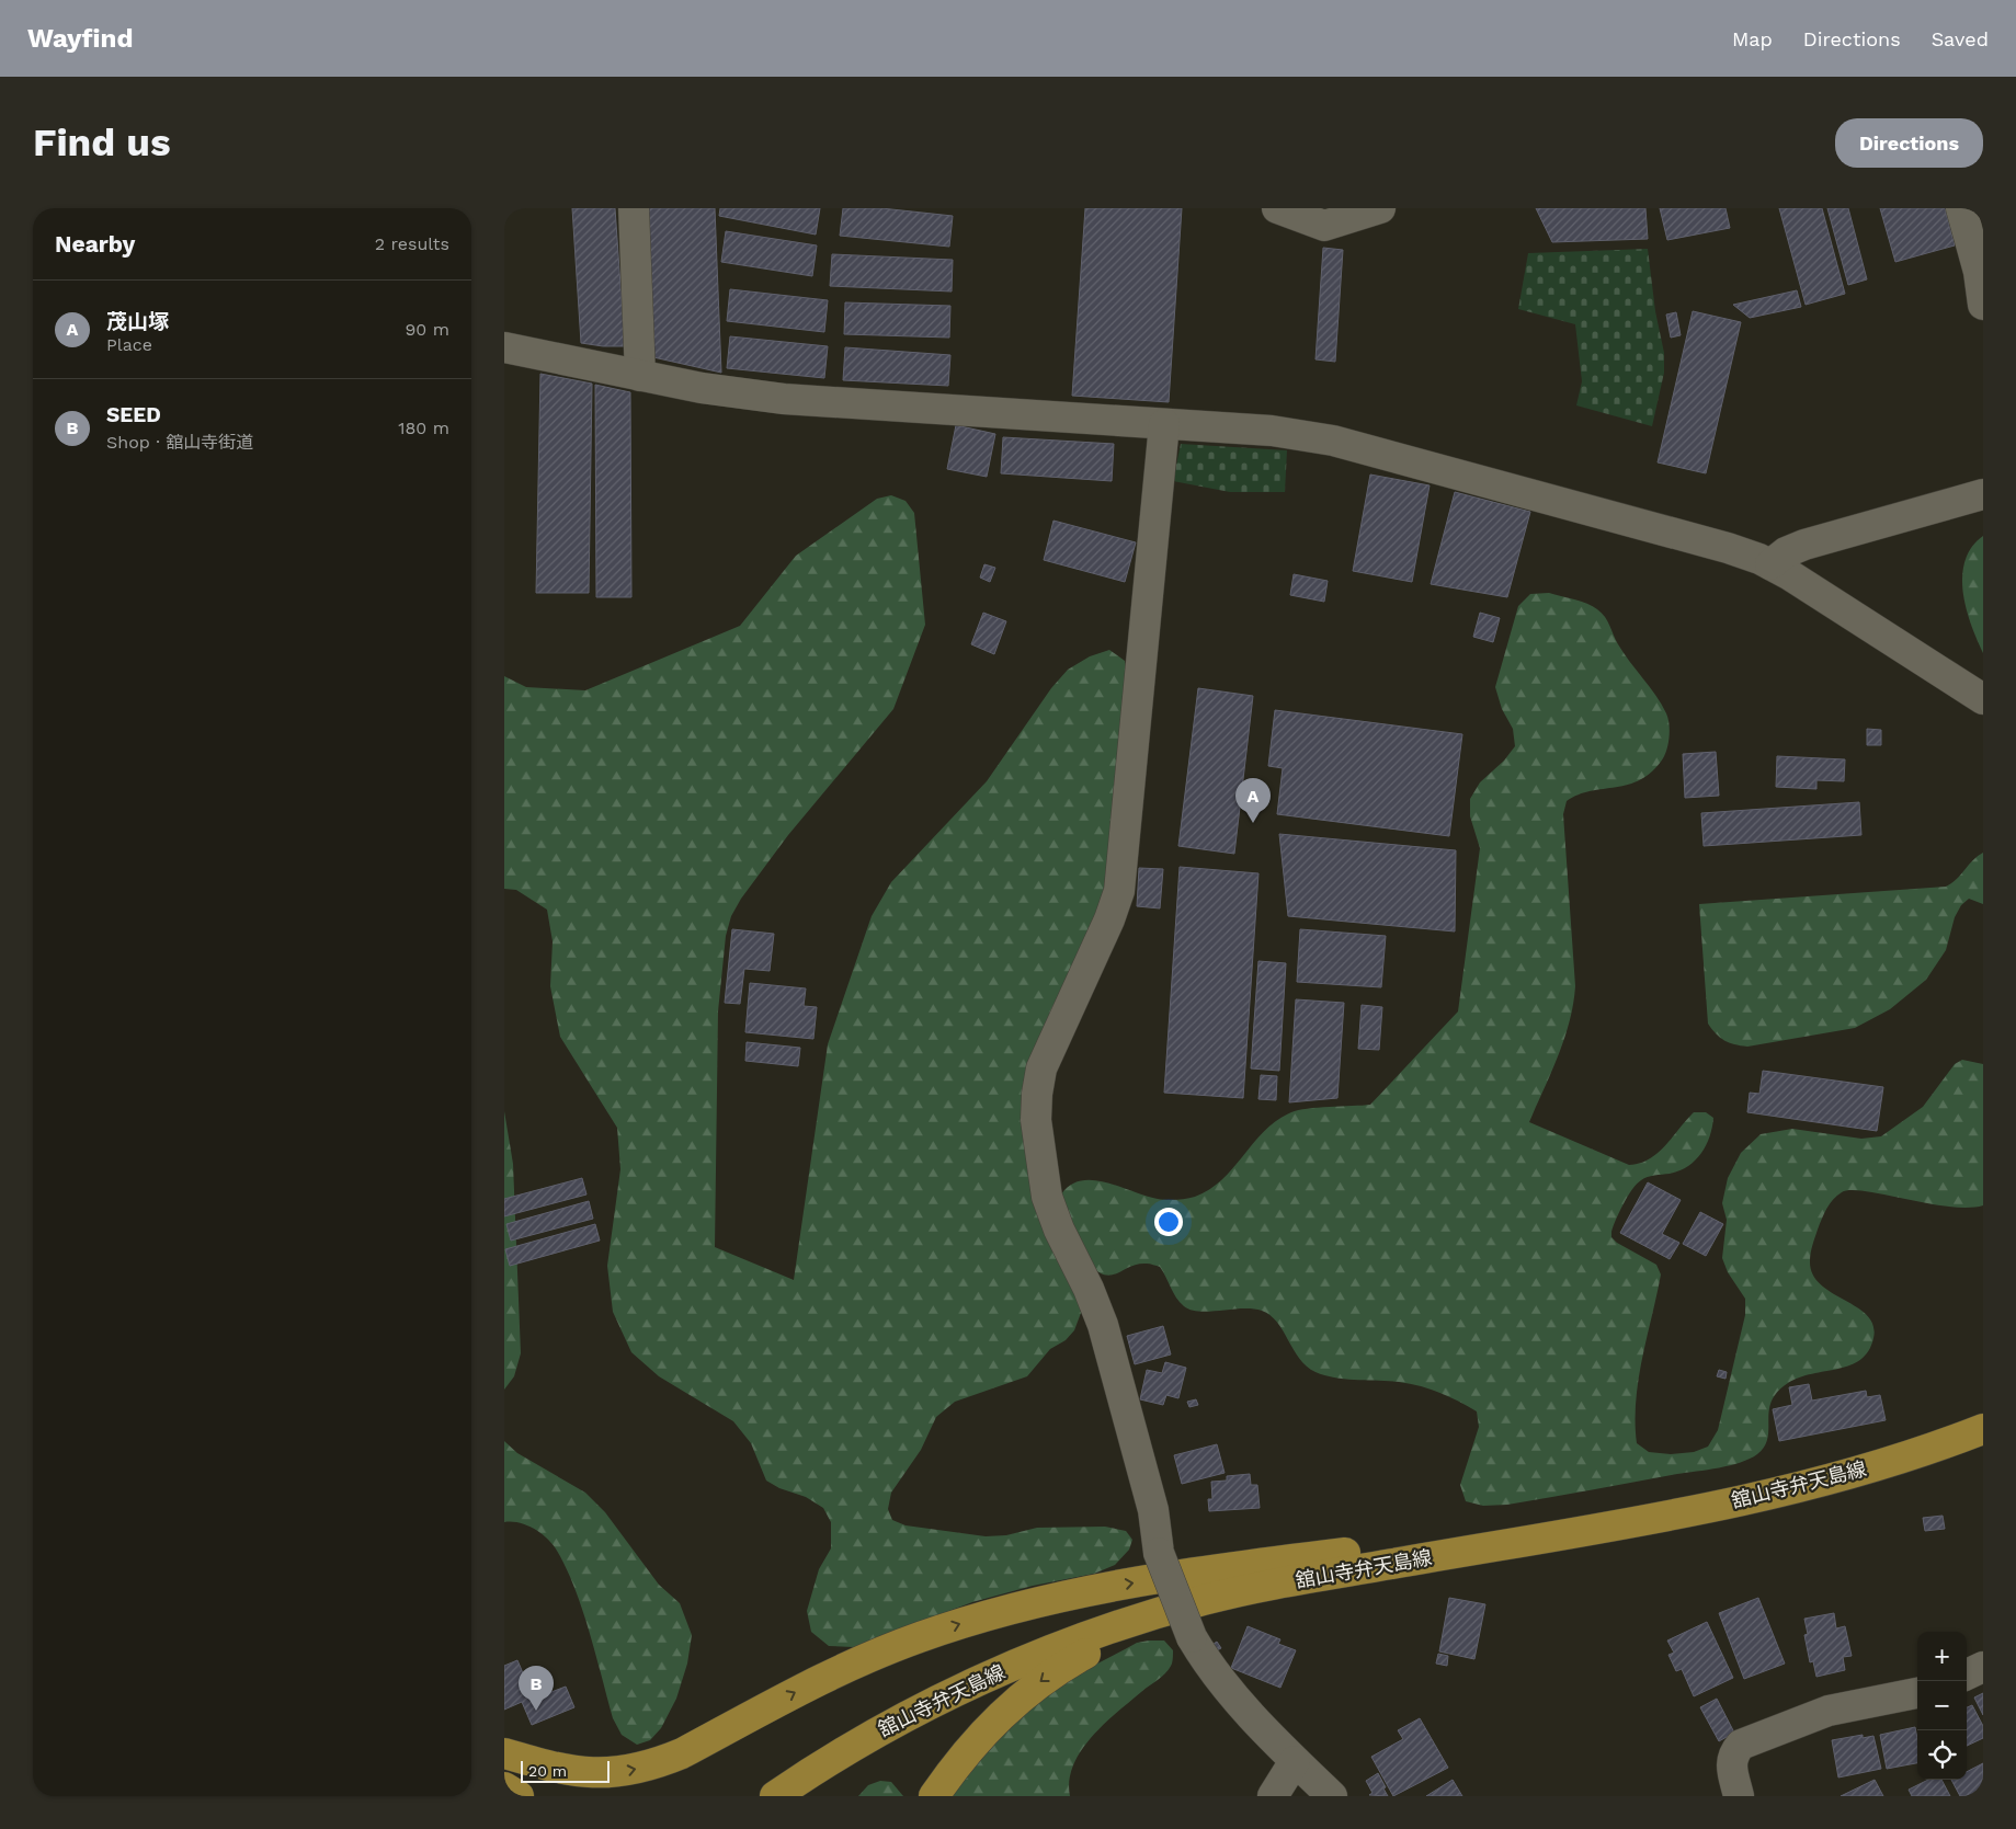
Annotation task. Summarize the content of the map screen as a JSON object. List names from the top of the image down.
{
  "streets": {
    "main road": ["舘山寺弁天島線"]
  },
  "scale_bar": "20 m",
  "page": {
    "header": "Wayfind",
    "nav": ["Map", "Directions", "Saved"],
    "buttons": "Directions",
    "title": "Find us",
    "heading": ["Nearby", "2 results"],
    "list": [
      {
        "mark": "A",
        "name": "茂山塚",
        "note": "Place",
        "value": "90 m"
      },
      {
        "mark": "B",
        "name": "SEED",
        "note": "Shop · 舘山寺街道",
        "value": "180 m"
      }
    ],
    "pins": ["A", "B"],
    "map_buttons": ["+", "−"],
    "scale": "20 m"
  }
}
